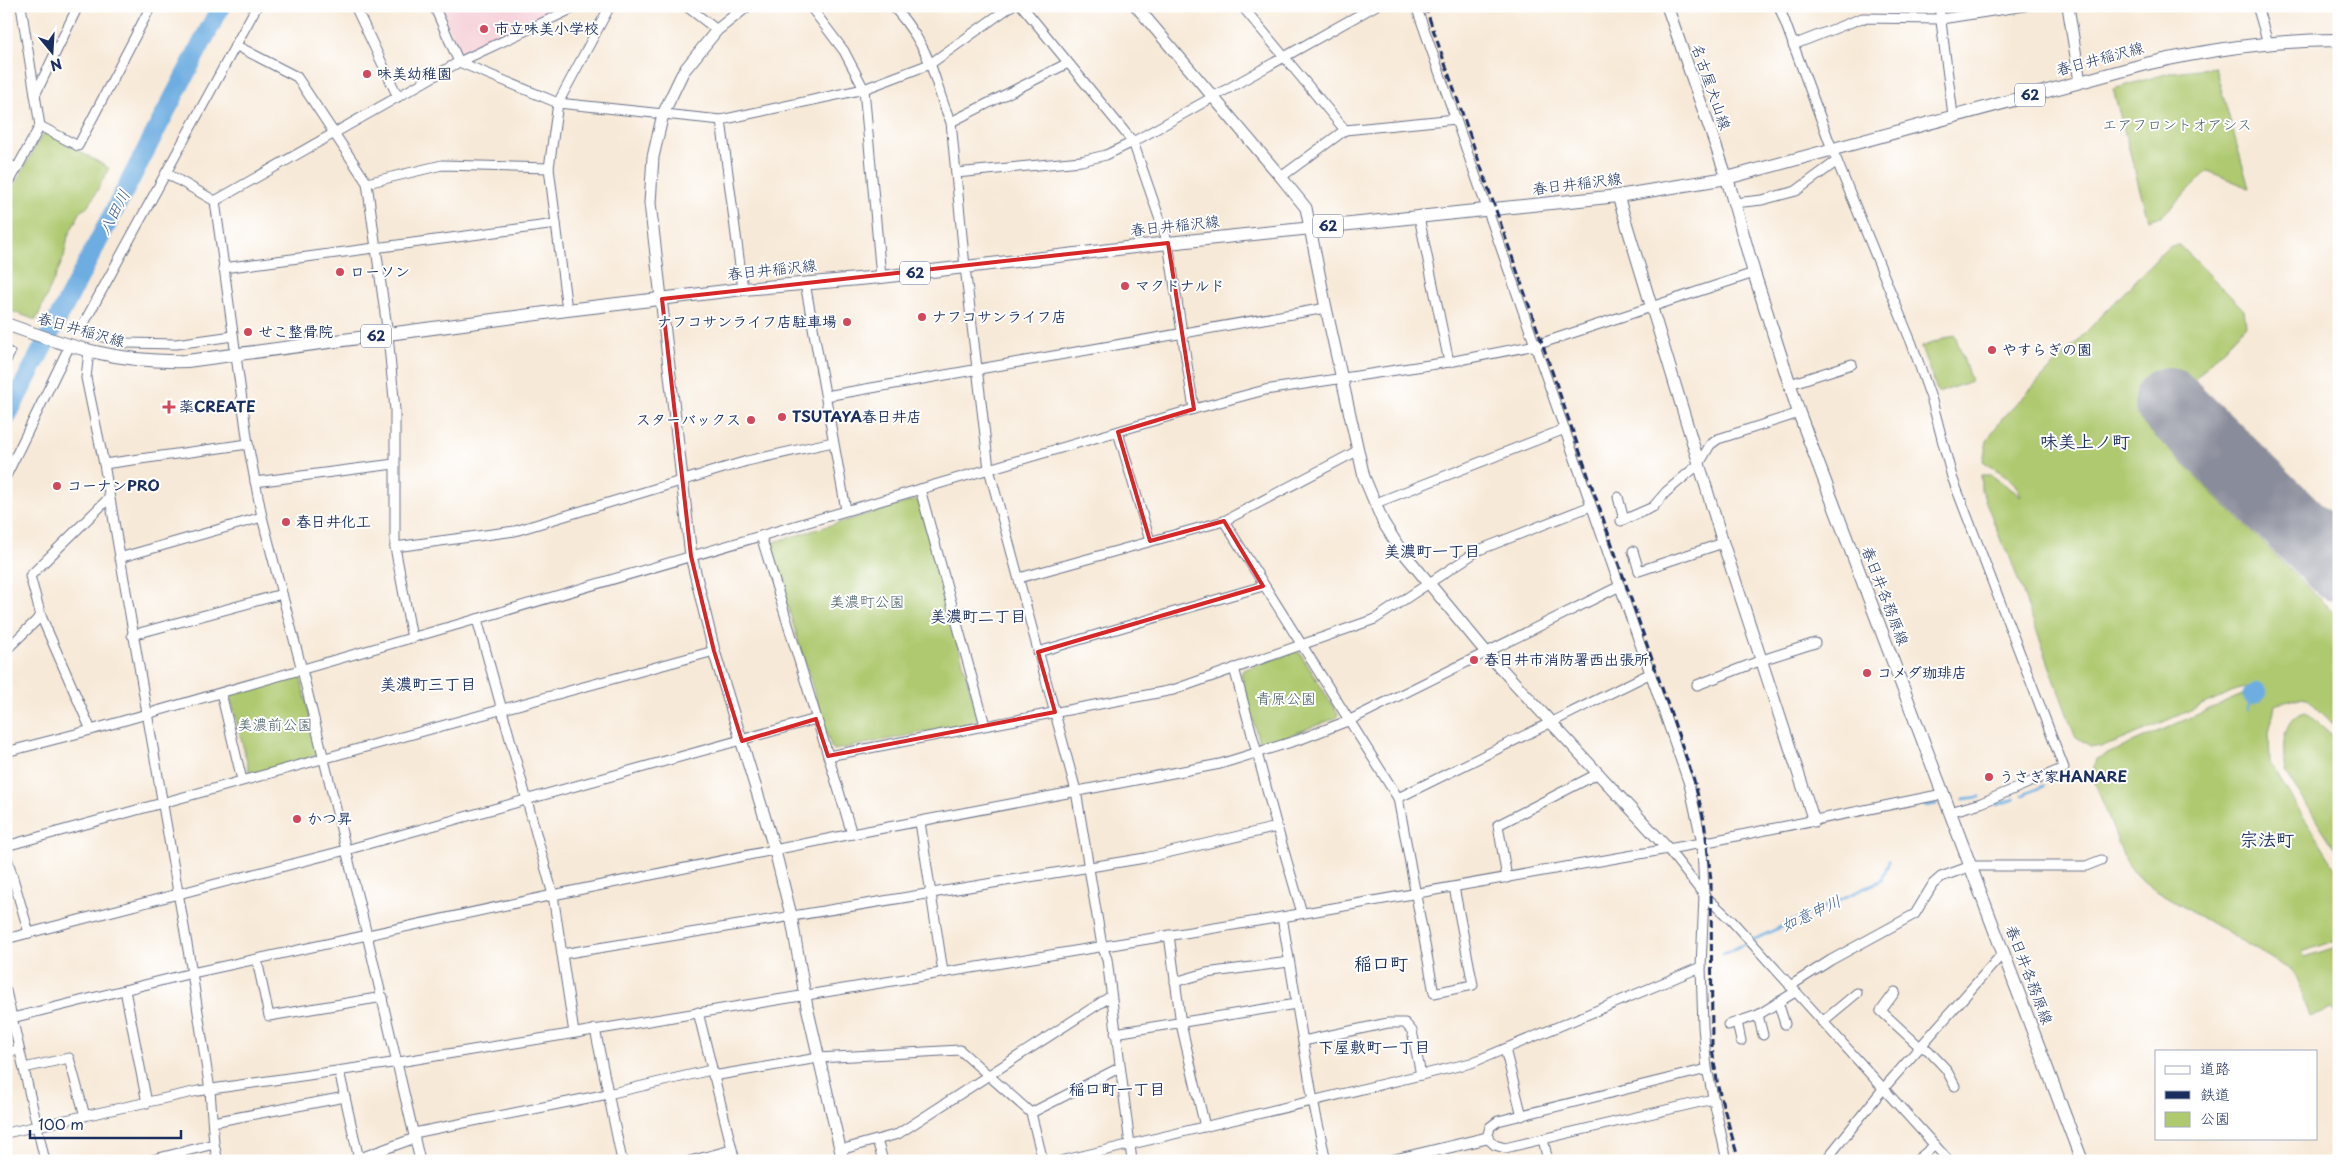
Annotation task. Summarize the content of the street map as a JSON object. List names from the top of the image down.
{
  "streets": {
    "main road": ["春日井稲沢線", "62", "春日井各務原線"],
    "street": ["名古屋犬山線"]
  },
  "crossings": [
    ["春日井稲沢線", "名古屋犬山線"],
    ["春日井稲沢線", "春日井各務原線"],
    ["名古屋犬山線", "春日井各務原線"]
  ],
  "districts": [
    "味美上ノ町",
    "美濃町一丁目",
    "美濃町二丁目",
    "美濃町三丁目",
    "宗法町",
    "稲口町",
    "下屋敷町一丁目",
    "稲口町一丁目"
  ],
  "water": ["八田川", "如意申川"],
  "parks": [
    "エアフロントオアシス",
    "美濃町公園",
    "青原公園",
    "美濃前公園"
  ],
  "places": {
    "other": [
      "市立味美小学校",
      "味美幼稚園",
      "ローソン",
      "マクドナルド",
      "ナフコサンライフ店",
      "ナフコサンライフ店駐車場",
      "せこ整骨院",
      "やすらぎの園",
      "TSUTAYA春日井店",
      "スターバックス",
      "コーナンPRO",
      "春日井化工",
      "春日井市消防署西出張所",
      "コメダ珈琲店",
      "うさぎ家HANARE",
      "かつ昇"
    ],
    "health": ["薬CREATE"]
  },
  "legend": ["道路", "鉄道", "公園"],
  "scale_bar": "100 m",
  "north": "bottom"
}
